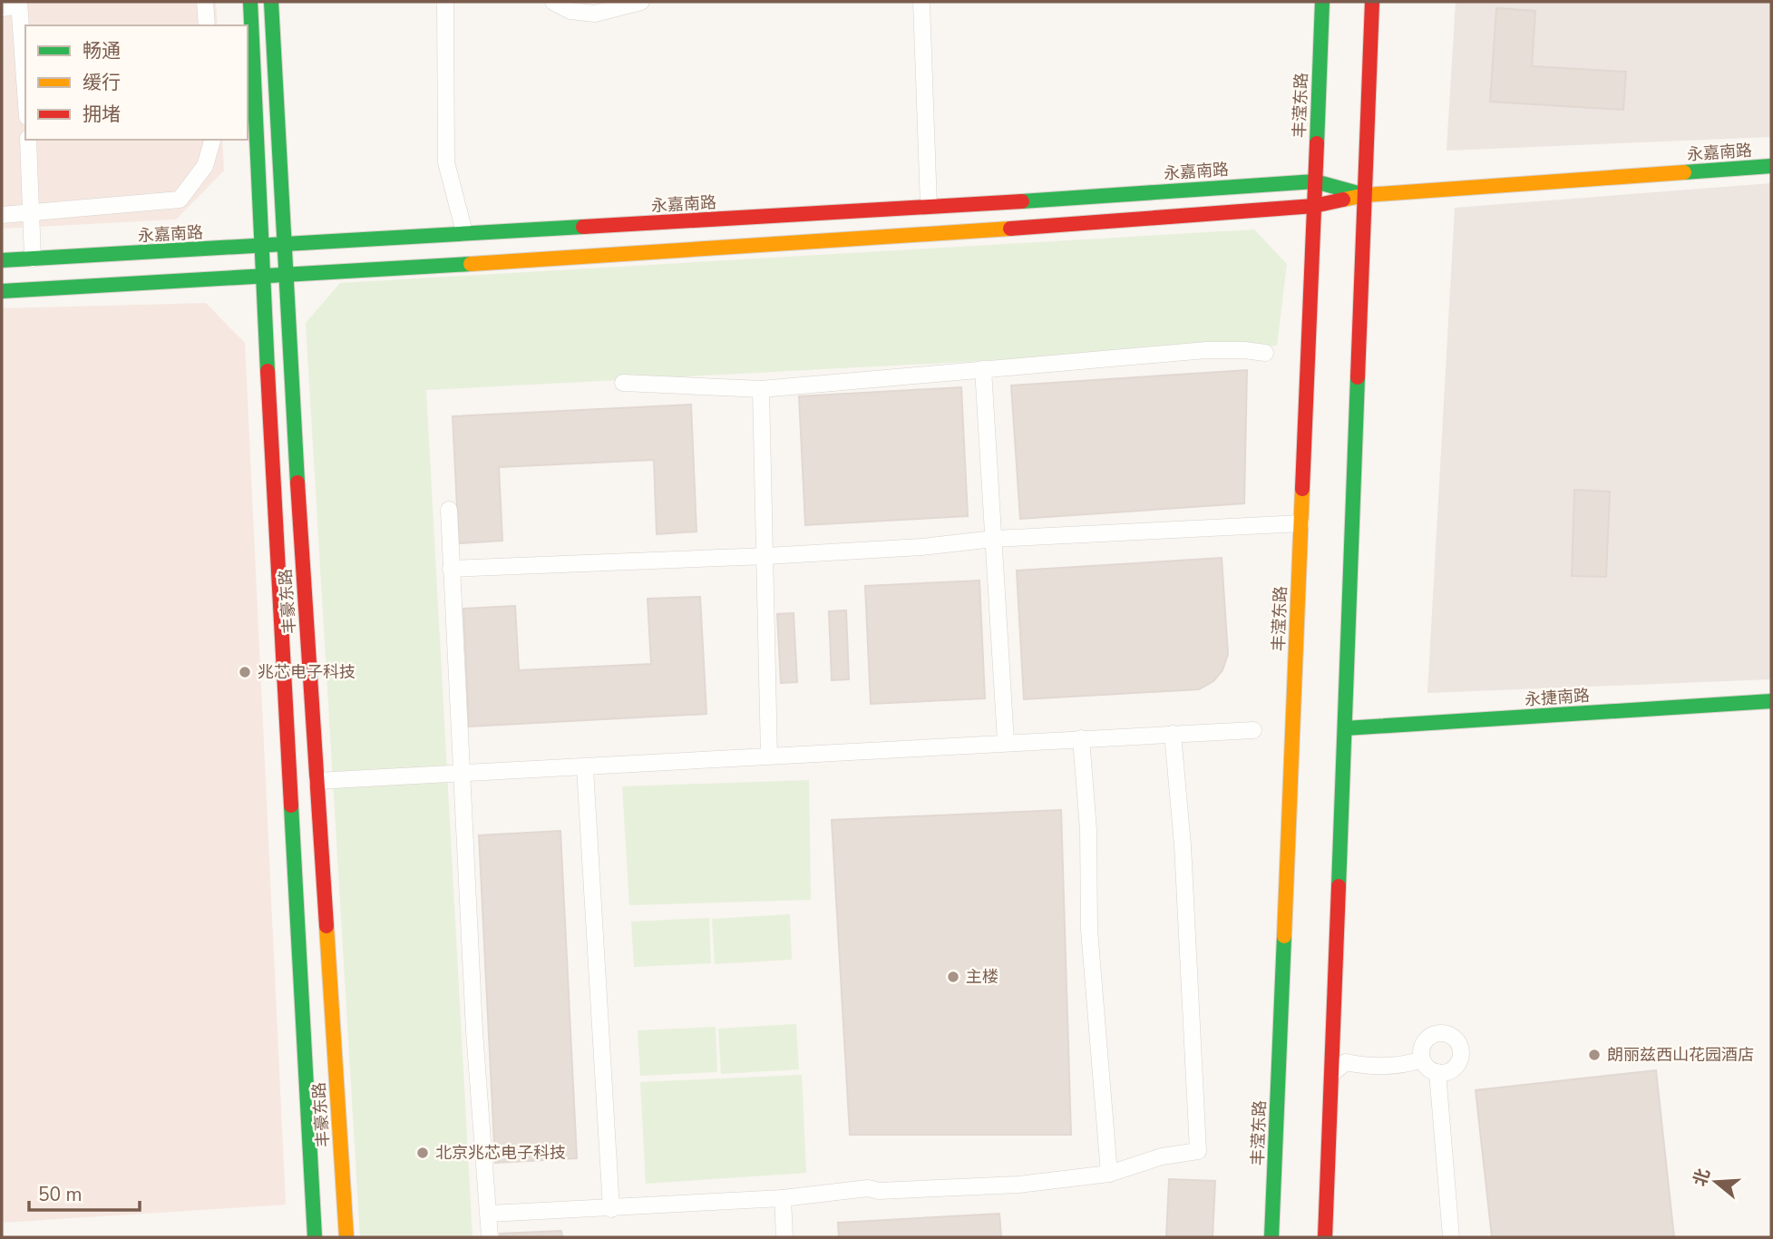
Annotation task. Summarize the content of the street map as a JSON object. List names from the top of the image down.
{
  "streets": {
    "street": [
      "丰滢东路",
      "永嘉南路",
      "丰豪东路",
      "永捷南路"
    ]
  },
  "crossings": [
    ["丰滢东路", "永嘉南路"],
    ["永嘉南路", "丰豪东路"]
  ],
  "places": [
    "兆芯电子科技",
    "主楼",
    "朗丽兹西山花园酒店",
    "北京兆芯电子科技"
  ],
  "legend": ["畅通", "缓行", "拥堵"],
  "scale_bar": "50 m",
  "north": "left"
}
